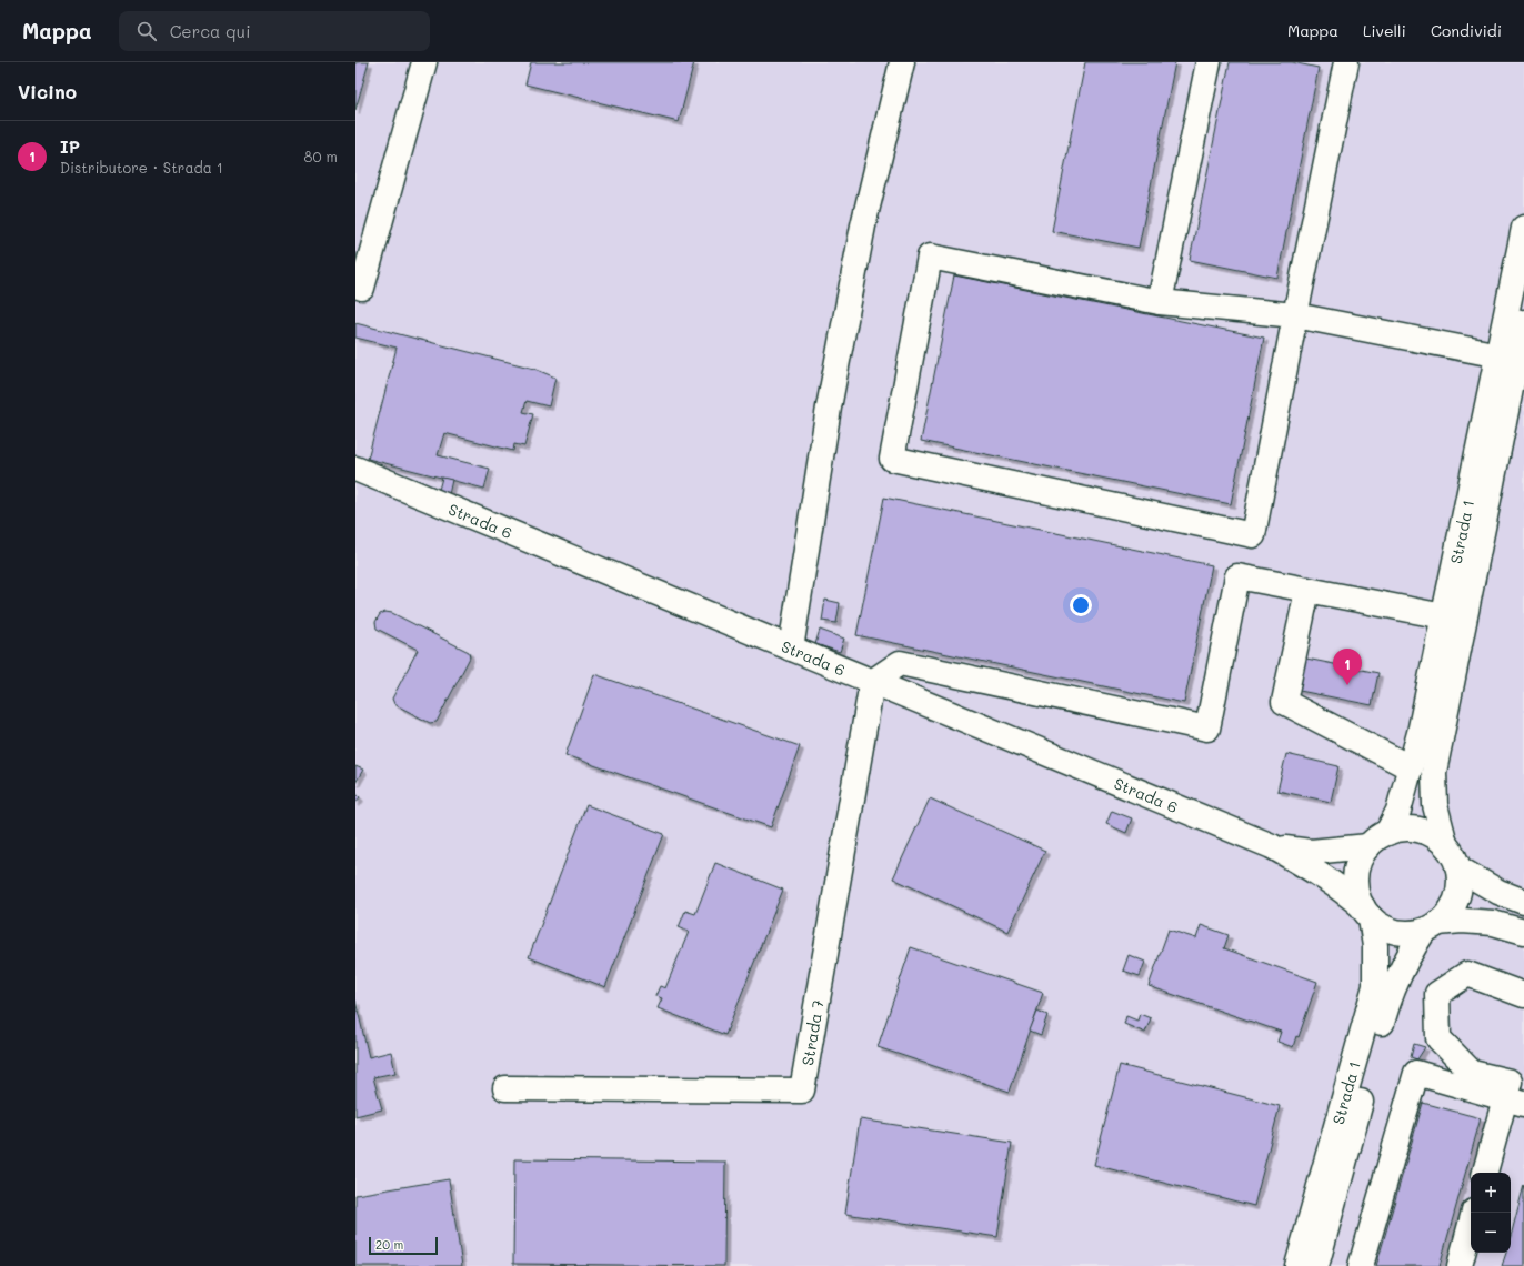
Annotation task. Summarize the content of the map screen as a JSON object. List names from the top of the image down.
{
  "streets": {
    "street": ["Strada 6", "Strada 1", "Strada 7"]
  },
  "crossings": [
    ["Strada 6", "Strada 1"],
    ["Strada 6", "Strada 7"]
  ],
  "scale_bar": "20 m",
  "page": {
    "header": "Mappa",
    "search": "Cerca qui",
    "nav": ["Mappa", "Livelli", "Condividi"],
    "heading": "Vicino",
    "list": [
      {
        "mark": "1",
        "name": "IP",
        "note": "Distributore · Strada 1",
        "value": "80 m"
      }
    ],
    "pins": "1",
    "map_buttons": ["+", "−"],
    "scale": "20 m"
  }
}
